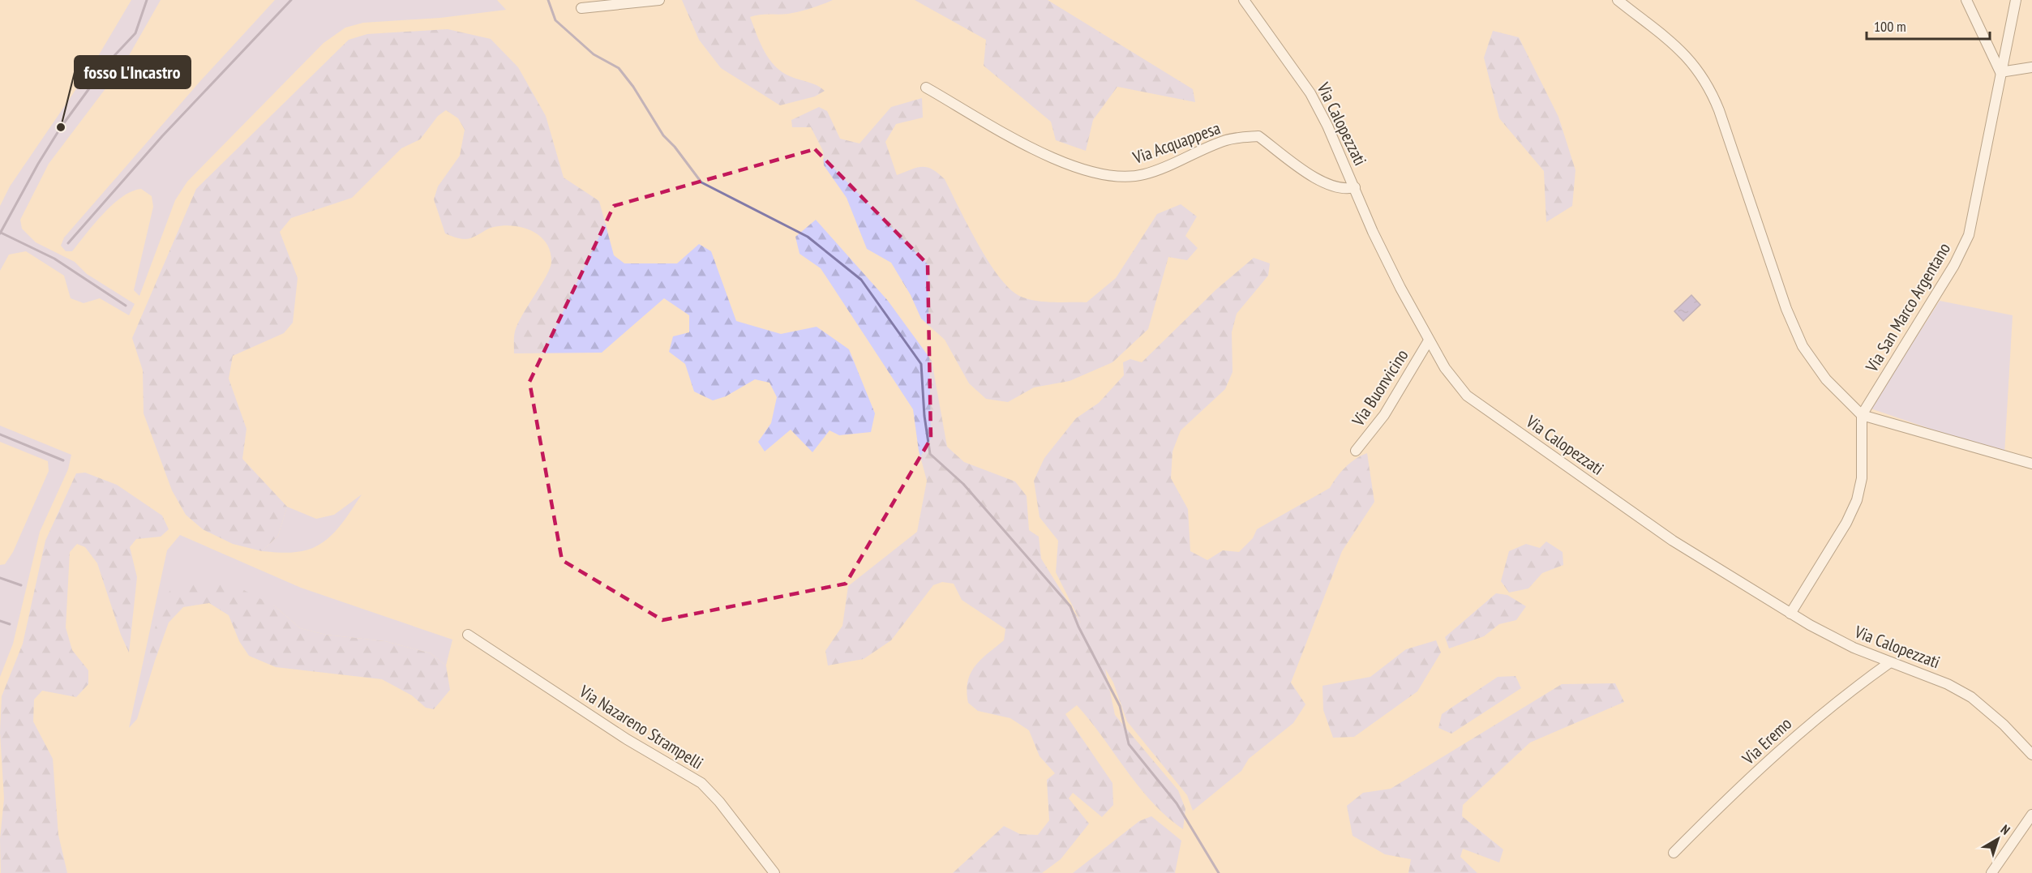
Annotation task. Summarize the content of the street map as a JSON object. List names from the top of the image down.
{
  "streets": {
    "street": [
      "Via Calopezzati",
      "Via Acquappesa",
      "Via San Marco Argentano",
      "Via Buonvicino",
      "Via Nazareno Strampelli",
      "Via Eremo"
    ]
  },
  "crossings": [
    ["Via Calopezzati", "Via Acquappesa"],
    ["Via Calopezzati", "Via Buonvicino"],
    ["Via Calopezzati", "Via Eremo"]
  ],
  "places": ["fosso L'Incastro"],
  "scale_bar": "100 m",
  "north": "top right"
}
